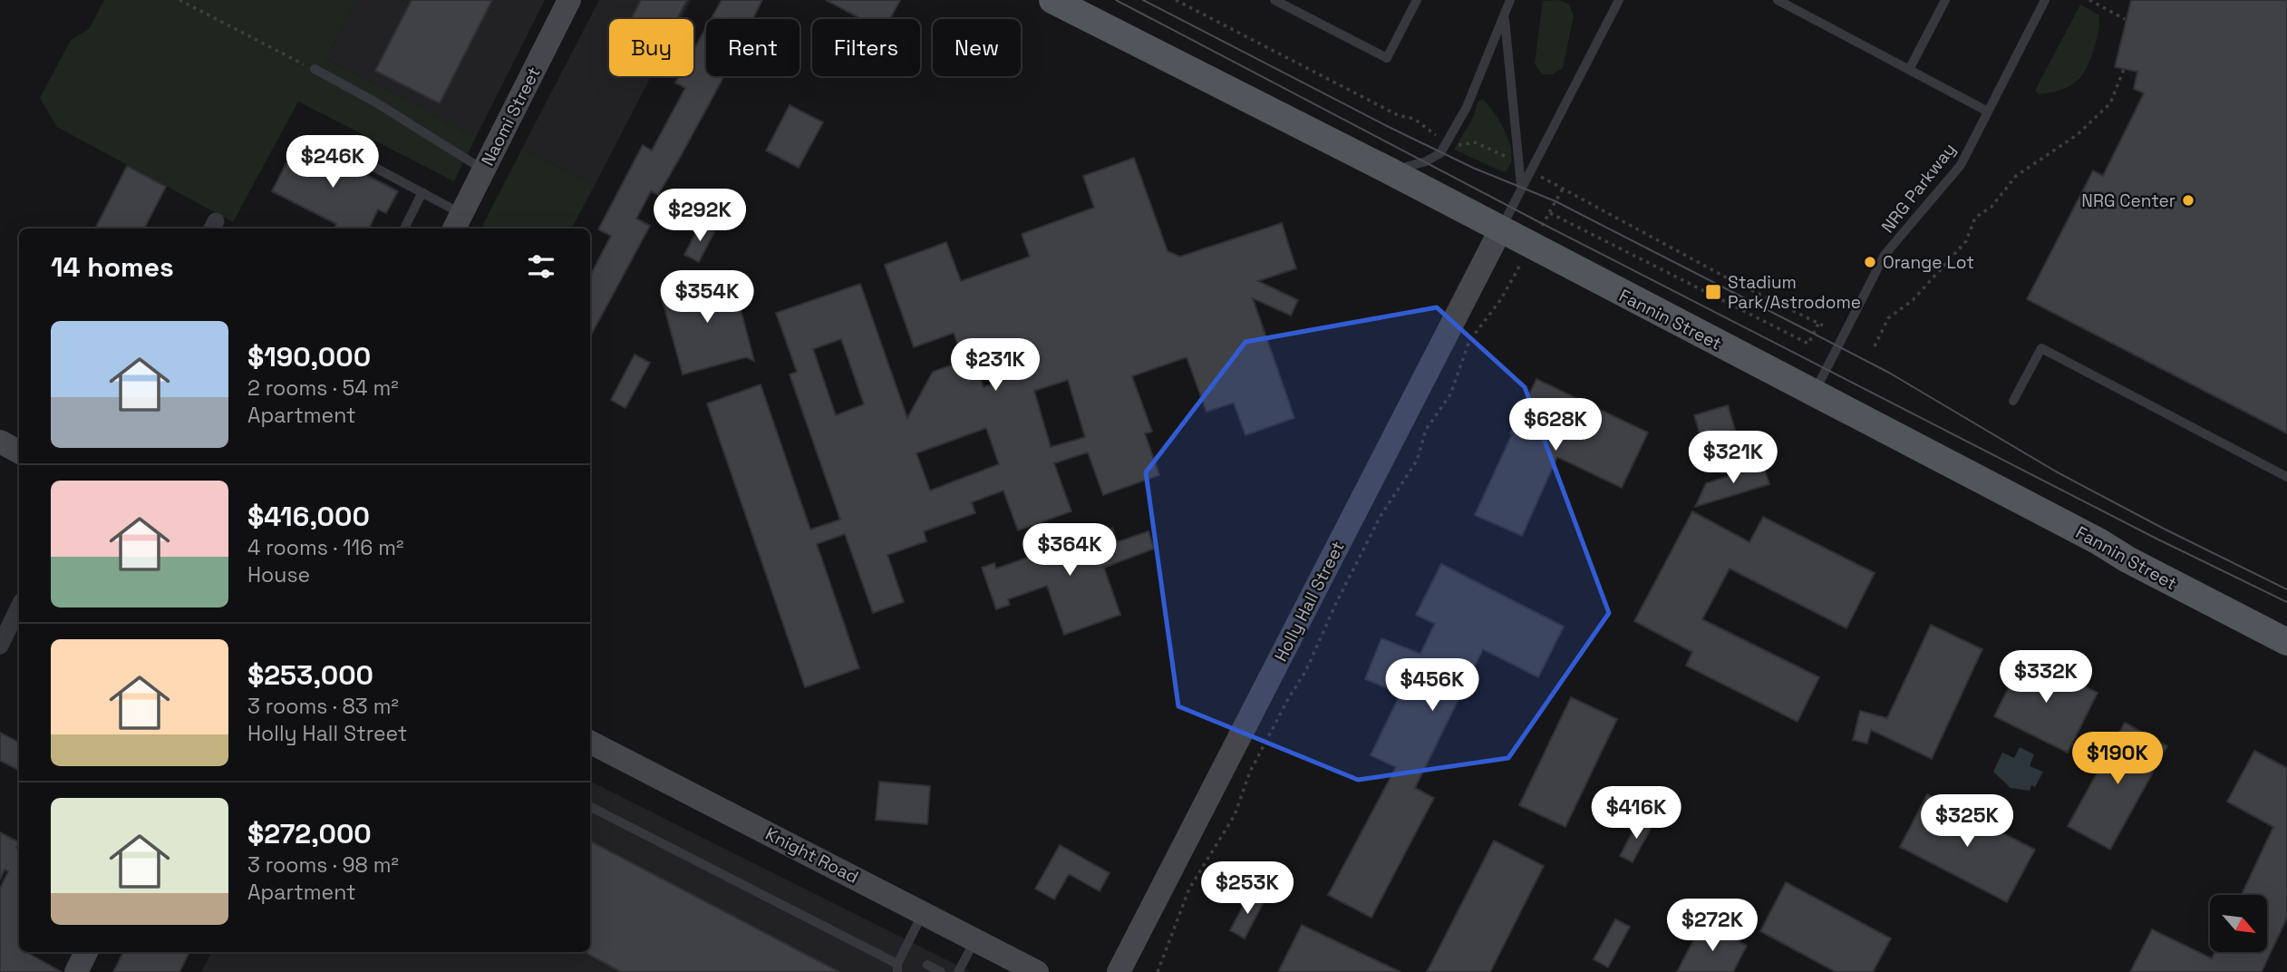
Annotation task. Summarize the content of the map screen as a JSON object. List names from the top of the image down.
{
  "streets": {
    "main road": ["Fannin Street"],
    "street": ["Naomi Street", "Holly Hall Street", "Knight Road"],
    "lane": ["NRG Parkway"]
  },
  "crossings": [
    ["NRG Parkway", "Fannin Street"],
    ["Fannin Street", "Holly Hall Street"]
  ],
  "places": {
    "other": ["NRG Center", "Orange Lot"],
    "transit": ["Stadium Park/Astrodome"]
  },
  "north": "bottom right",
  "page": {
    "chip": [
      "Buy",
      "Rent",
      "Filters",
      "New"
    ],
    "price": [
      "$246K",
      "$292K",
      "$354K",
      "$231K",
      "$628K",
      "$321K",
      "$364K",
      "$332K",
      "$456K",
      "$190K",
      "$416K",
      "$325K",
      "$253K",
      "$272K"
    ],
    "heading": "14 homes",
    "list": [
      {
        "name": "$190,000",
        "note": "2 rooms · 54 m² · Apartment"
      },
      {
        "name": "$416,000",
        "note": "4 rooms · 116 m² · House"
      },
      {
        "name": "$253,000",
        "note": "3 rooms · 83 m² · Holly Hall Street"
      },
      {
        "name": "$272,000",
        "note": "3 rooms · 98 m² · Apartment"
      }
    ]
  }
}
